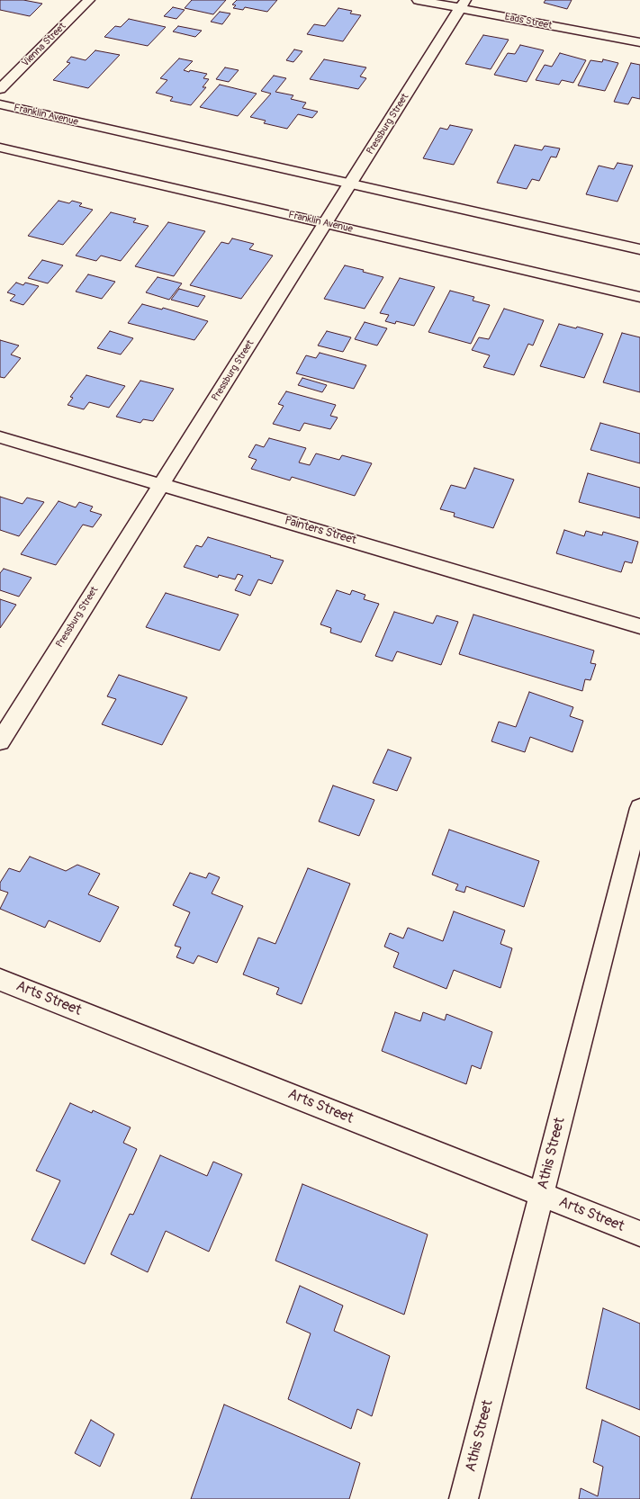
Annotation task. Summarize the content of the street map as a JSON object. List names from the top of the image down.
{
  "streets": {
    "street": [
      "Eads Street",
      "Vienna Street",
      "Franklin Avenue",
      "Pressburg Street",
      "Painters Street",
      "Arts Street",
      "Athis Street"
    ]
  },
  "crossings": [
    ["Eads Street", "Pressburg Street"],
    ["Franklin Avenue", "Pressburg Street"],
    ["Pressburg Street", "Painters Street"],
    ["Arts Street", "Athis Street"]
  ]
}
